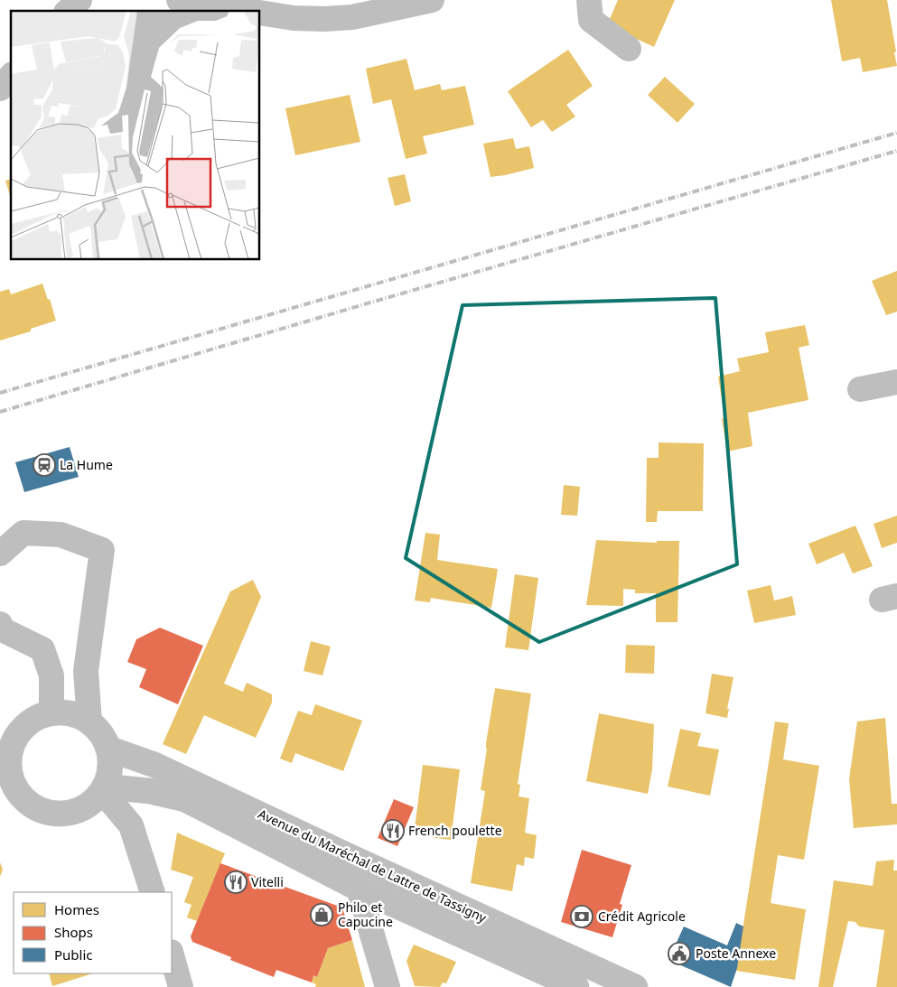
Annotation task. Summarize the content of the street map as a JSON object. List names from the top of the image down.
{
  "streets": {
    "main road": ["Avenue du Maréchal de Lattre de Tassigny"]
  },
  "places": {
    "station": ["La Hume"],
    "restaurant": ["French poulette", "Vitelli"],
    "shop": ["Philo et Capucine"],
    "bank": ["Crédit Agricole"],
    "public building": ["Poste Annexe"]
  },
  "legend": ["Homes", "Shops", "Public"]
}
